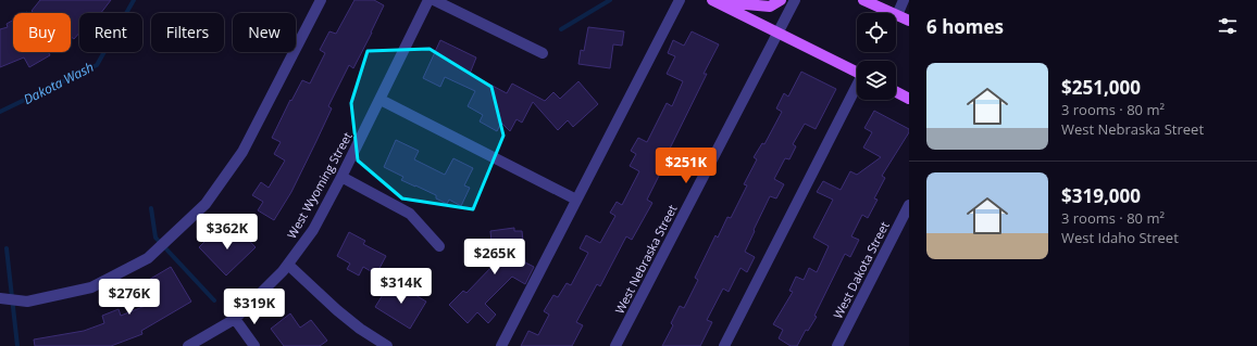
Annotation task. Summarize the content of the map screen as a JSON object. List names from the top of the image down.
{
  "streets": {
    "street": ["West Wyoming Street", "West Nebraska Street", "West Dakota Street"]
  },
  "water": ["Dakota Wash"],
  "page": {
    "heading": "6 homes",
    "chip": [
      "Buy",
      "Rent",
      "Filters",
      "New"
    ],
    "list": [
      {
        "name": "$251,000",
        "note": "3 rooms · 80 m² · West Nebraska Street"
      },
      {
        "name": "$319,000",
        "note": "3 rooms · 80 m² · West Idaho Street"
      }
    ],
    "price": [
      "$251K",
      "$362K",
      "$265K",
      "$314K",
      "$276K",
      "$319K"
    ]
  }
}
